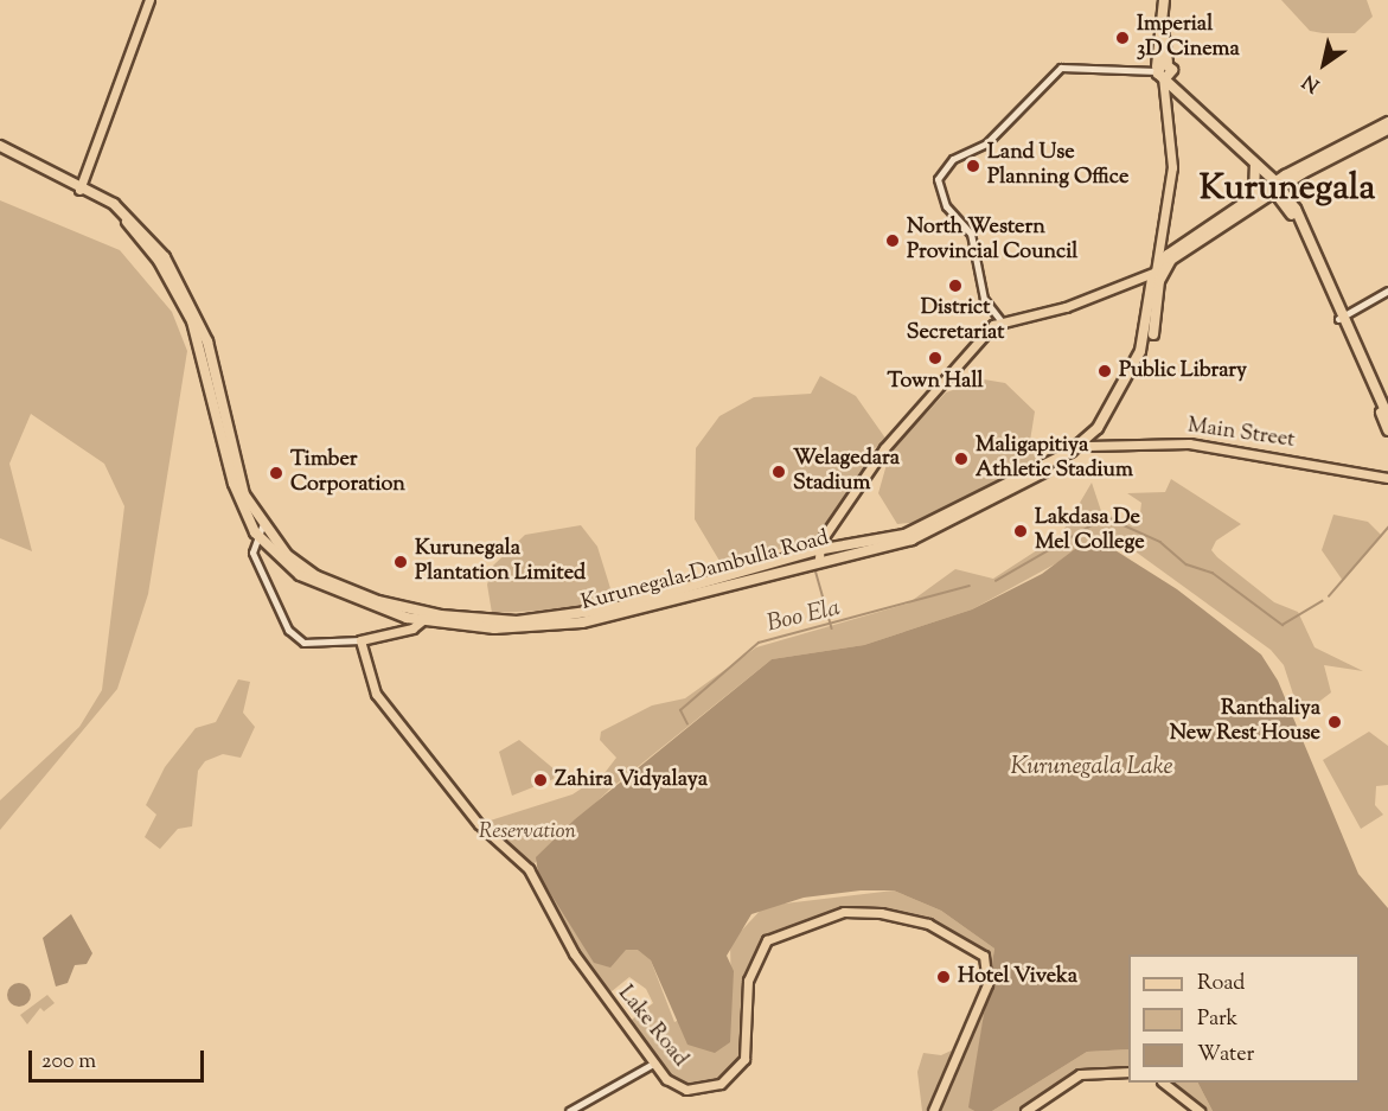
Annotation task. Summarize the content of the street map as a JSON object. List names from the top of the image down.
{
  "streets": {
    "highway": ["Kurunegala-Dambulla Road"],
    "main road": ["Main Street", "Lake Road"]
  },
  "crossings": [
    ["Main Street", "Kurunegala-Dambulla Road"]
  ],
  "districts": ["Kurunegala"],
  "water": ["Boo Ela", "Kurunegala Lake"],
  "parks": ["Reservation"],
  "places": [
    "Imperial 3D Cinema",
    "Land Use Planning Office",
    "North Western Provincial Council",
    "District Secretariat",
    "Town Hall",
    "Public Library",
    "Maligapitiya Athletic Stadium",
    "Welagedara Stadium",
    "Timber Corporation",
    "Lakdasa De Mel College",
    "Kurunegala Plantation Limited",
    "Ranthaliya New Rest House",
    "Zahira Vidyalaya",
    "Hotel Viveka"
  ],
  "legend": ["Road", "Park", "Water"],
  "scale_bar": "200 m",
  "north": "bottom left"
}
